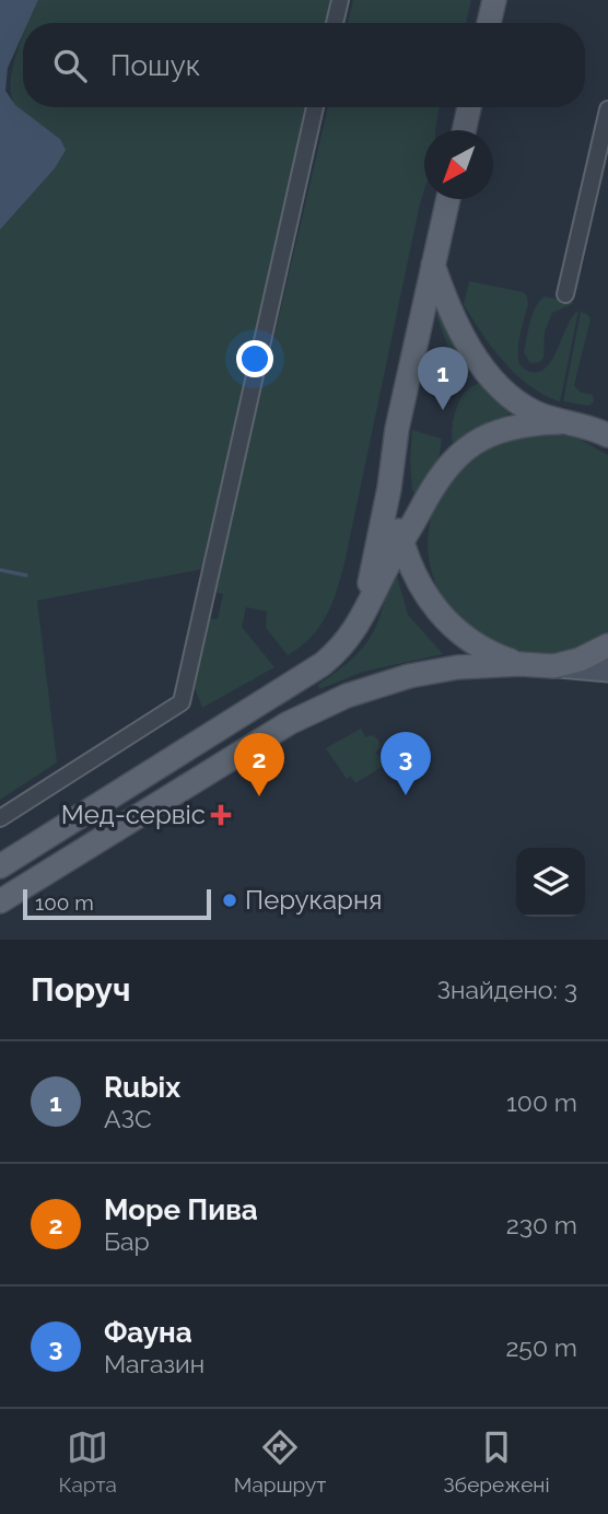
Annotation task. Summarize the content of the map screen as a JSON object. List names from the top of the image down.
{
  "places": {
    "health": ["Мед-сервіс"],
    "other": ["Перукарня"]
  },
  "scale_bar": "100 m",
  "north": "bottom left",
  "page": {
    "search": "Пошук",
    "pins": ["1", "3", "2"],
    "scale": "100 m",
    "heading": ["Поруч", "Знайдено: 3"],
    "list": [
      {
        "mark": "1",
        "name": "Rubix",
        "note": "АЗС",
        "value": "100 m"
      },
      {
        "mark": "2",
        "name": "Море Пива",
        "note": "Бар",
        "value": "230 m"
      },
      {
        "mark": "3",
        "name": "Фауна",
        "note": "Магазин",
        "value": "250 m"
      }
    ],
    "nav": ["Карта", "Маршрут", "Збережені"]
  }
}
